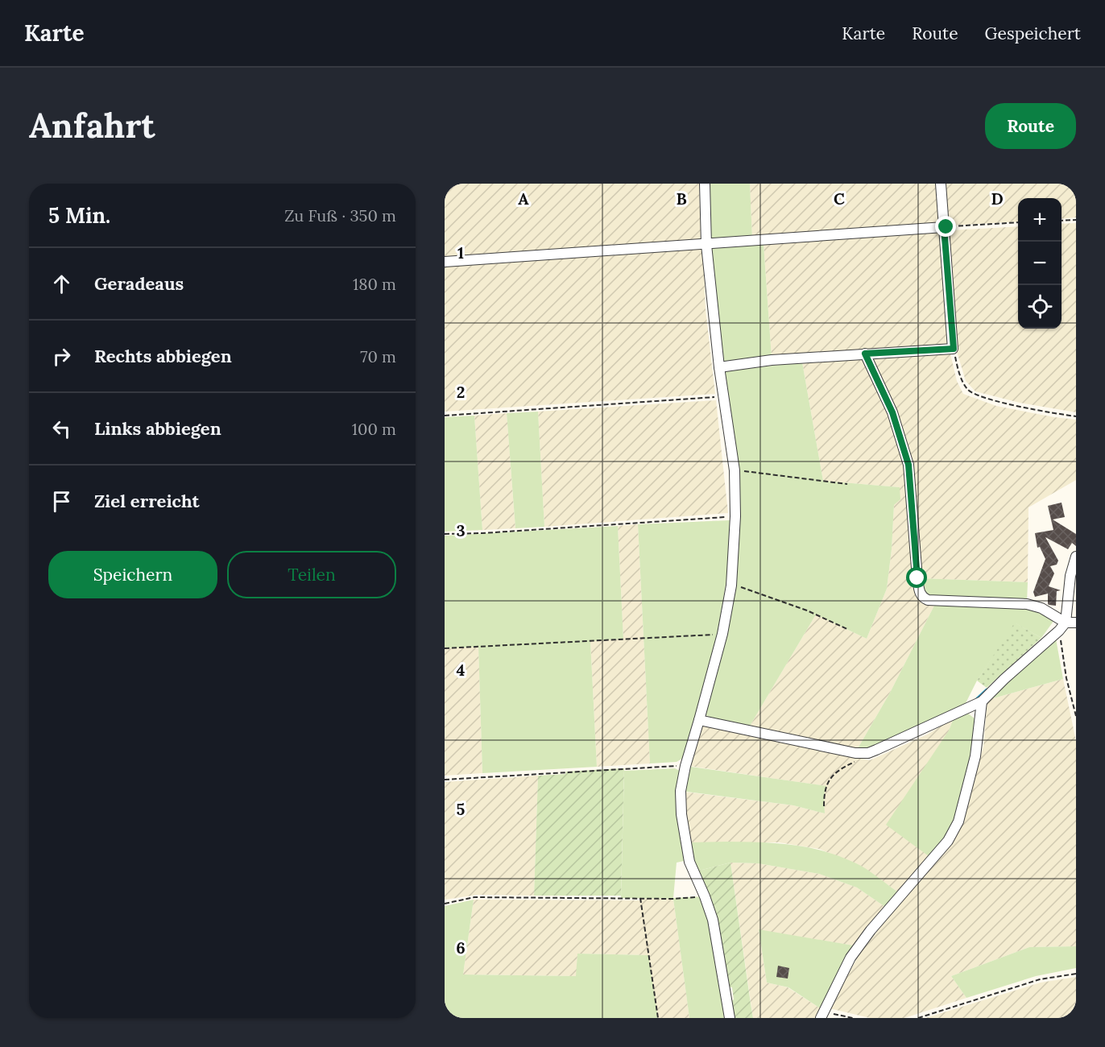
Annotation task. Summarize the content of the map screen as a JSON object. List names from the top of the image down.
{
  "page": {
    "header": "Karte",
    "nav": ["Karte", "Route", "Gespeichert"],
    "buttons": [
      "Route",
      ["Speichern", "Teilen"]
    ],
    "title": "Anfahrt",
    "heading": ["5 Min.", "Zu Fuß · 350 m"],
    "map_buttons": ["+", "−"],
    "list": [
      ["Geradeaus", "180 m"],
      ["Rechts abbiegen", "70 m"],
      ["Links abbiegen", "100 m"],
      "Ziel erreicht"
    ]
  },
  "grid": {
    "columns": [
      "A",
      "B",
      "C",
      "D"
    ],
    "rows": [
      "1",
      "2",
      "3",
      "4",
      "5",
      "6"
    ]
  }
}
